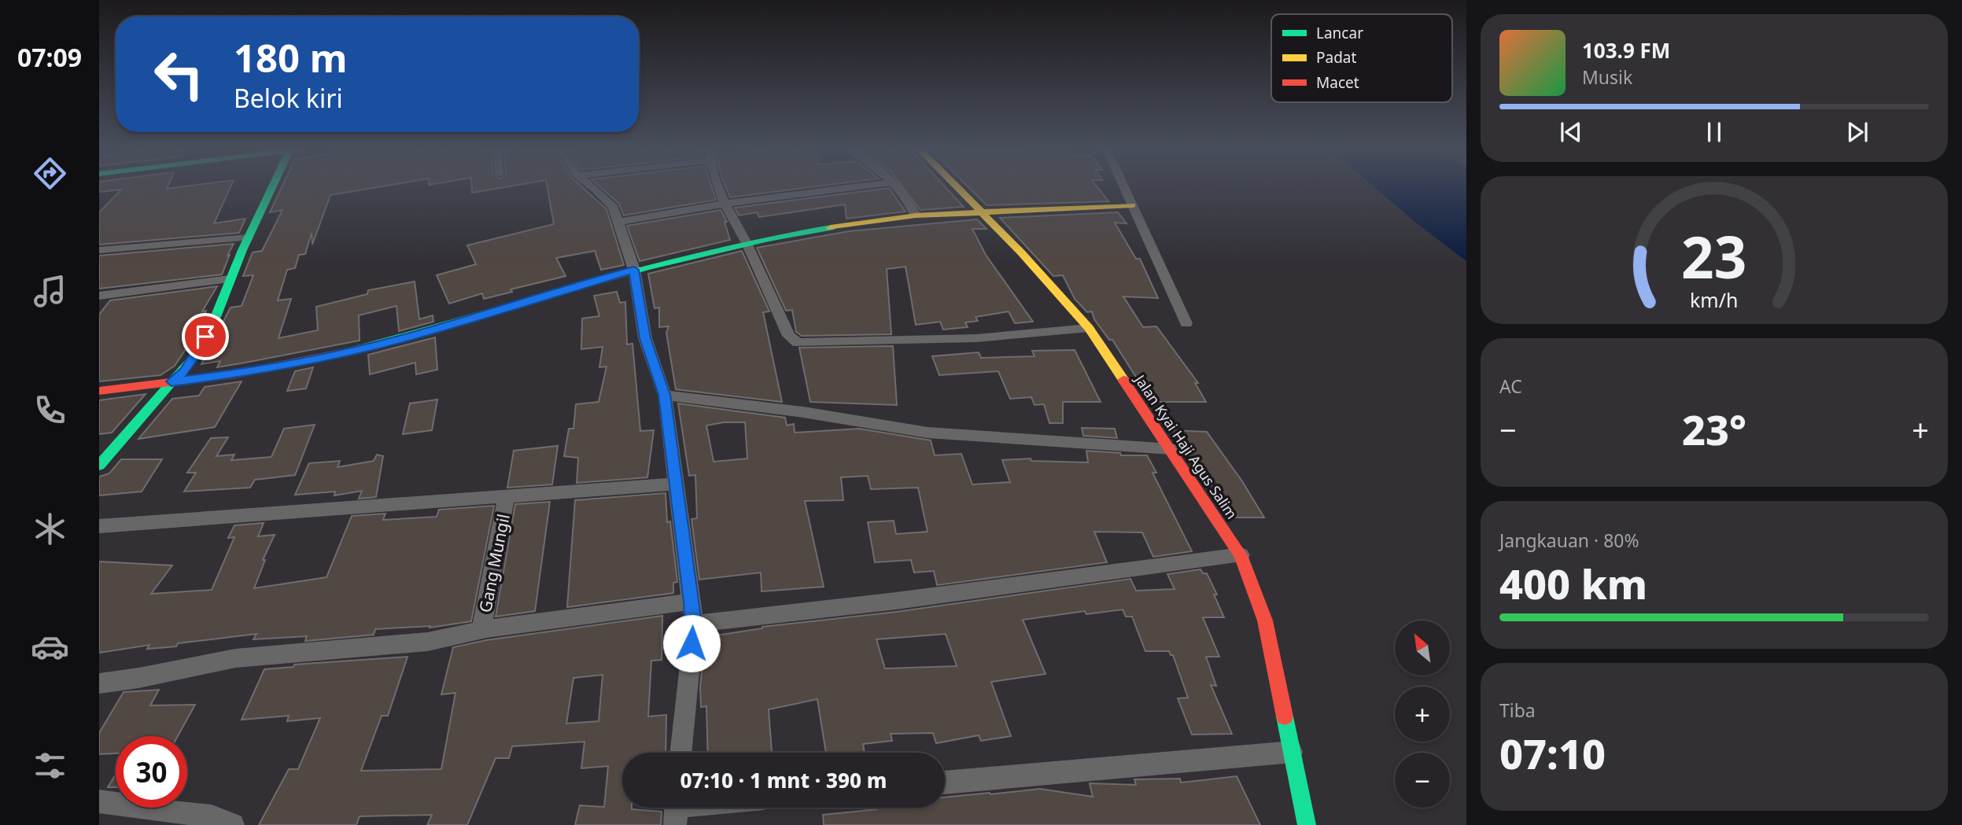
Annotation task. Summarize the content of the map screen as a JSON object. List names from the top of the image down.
{
  "streets": {
    "main road": ["Jalan Kyai Haji Agus Salim"],
    "street": ["Gang Mungil"]
  },
  "legend": ["Lancar", "Padat", "Macet"],
  "north": "top left",
  "page": {
    "tabs": "07:09",
    "turn": ["180 m", "Belok kiri"],
    "song": ["103.9 FM", "Musik"],
    "tile": [
      "AC",
      ["Jangkauan · 80%", "400 km"],
      ["Tiba", "07:10"]
    ],
    "heat": ["−", "23°", "+"],
    "map_buttons": ["+", "−"],
    "limit": "30",
    "trip": "07:10 · 1 mnt · 390 m",
    "gauge": ["23", "km/h"]
  }
}
